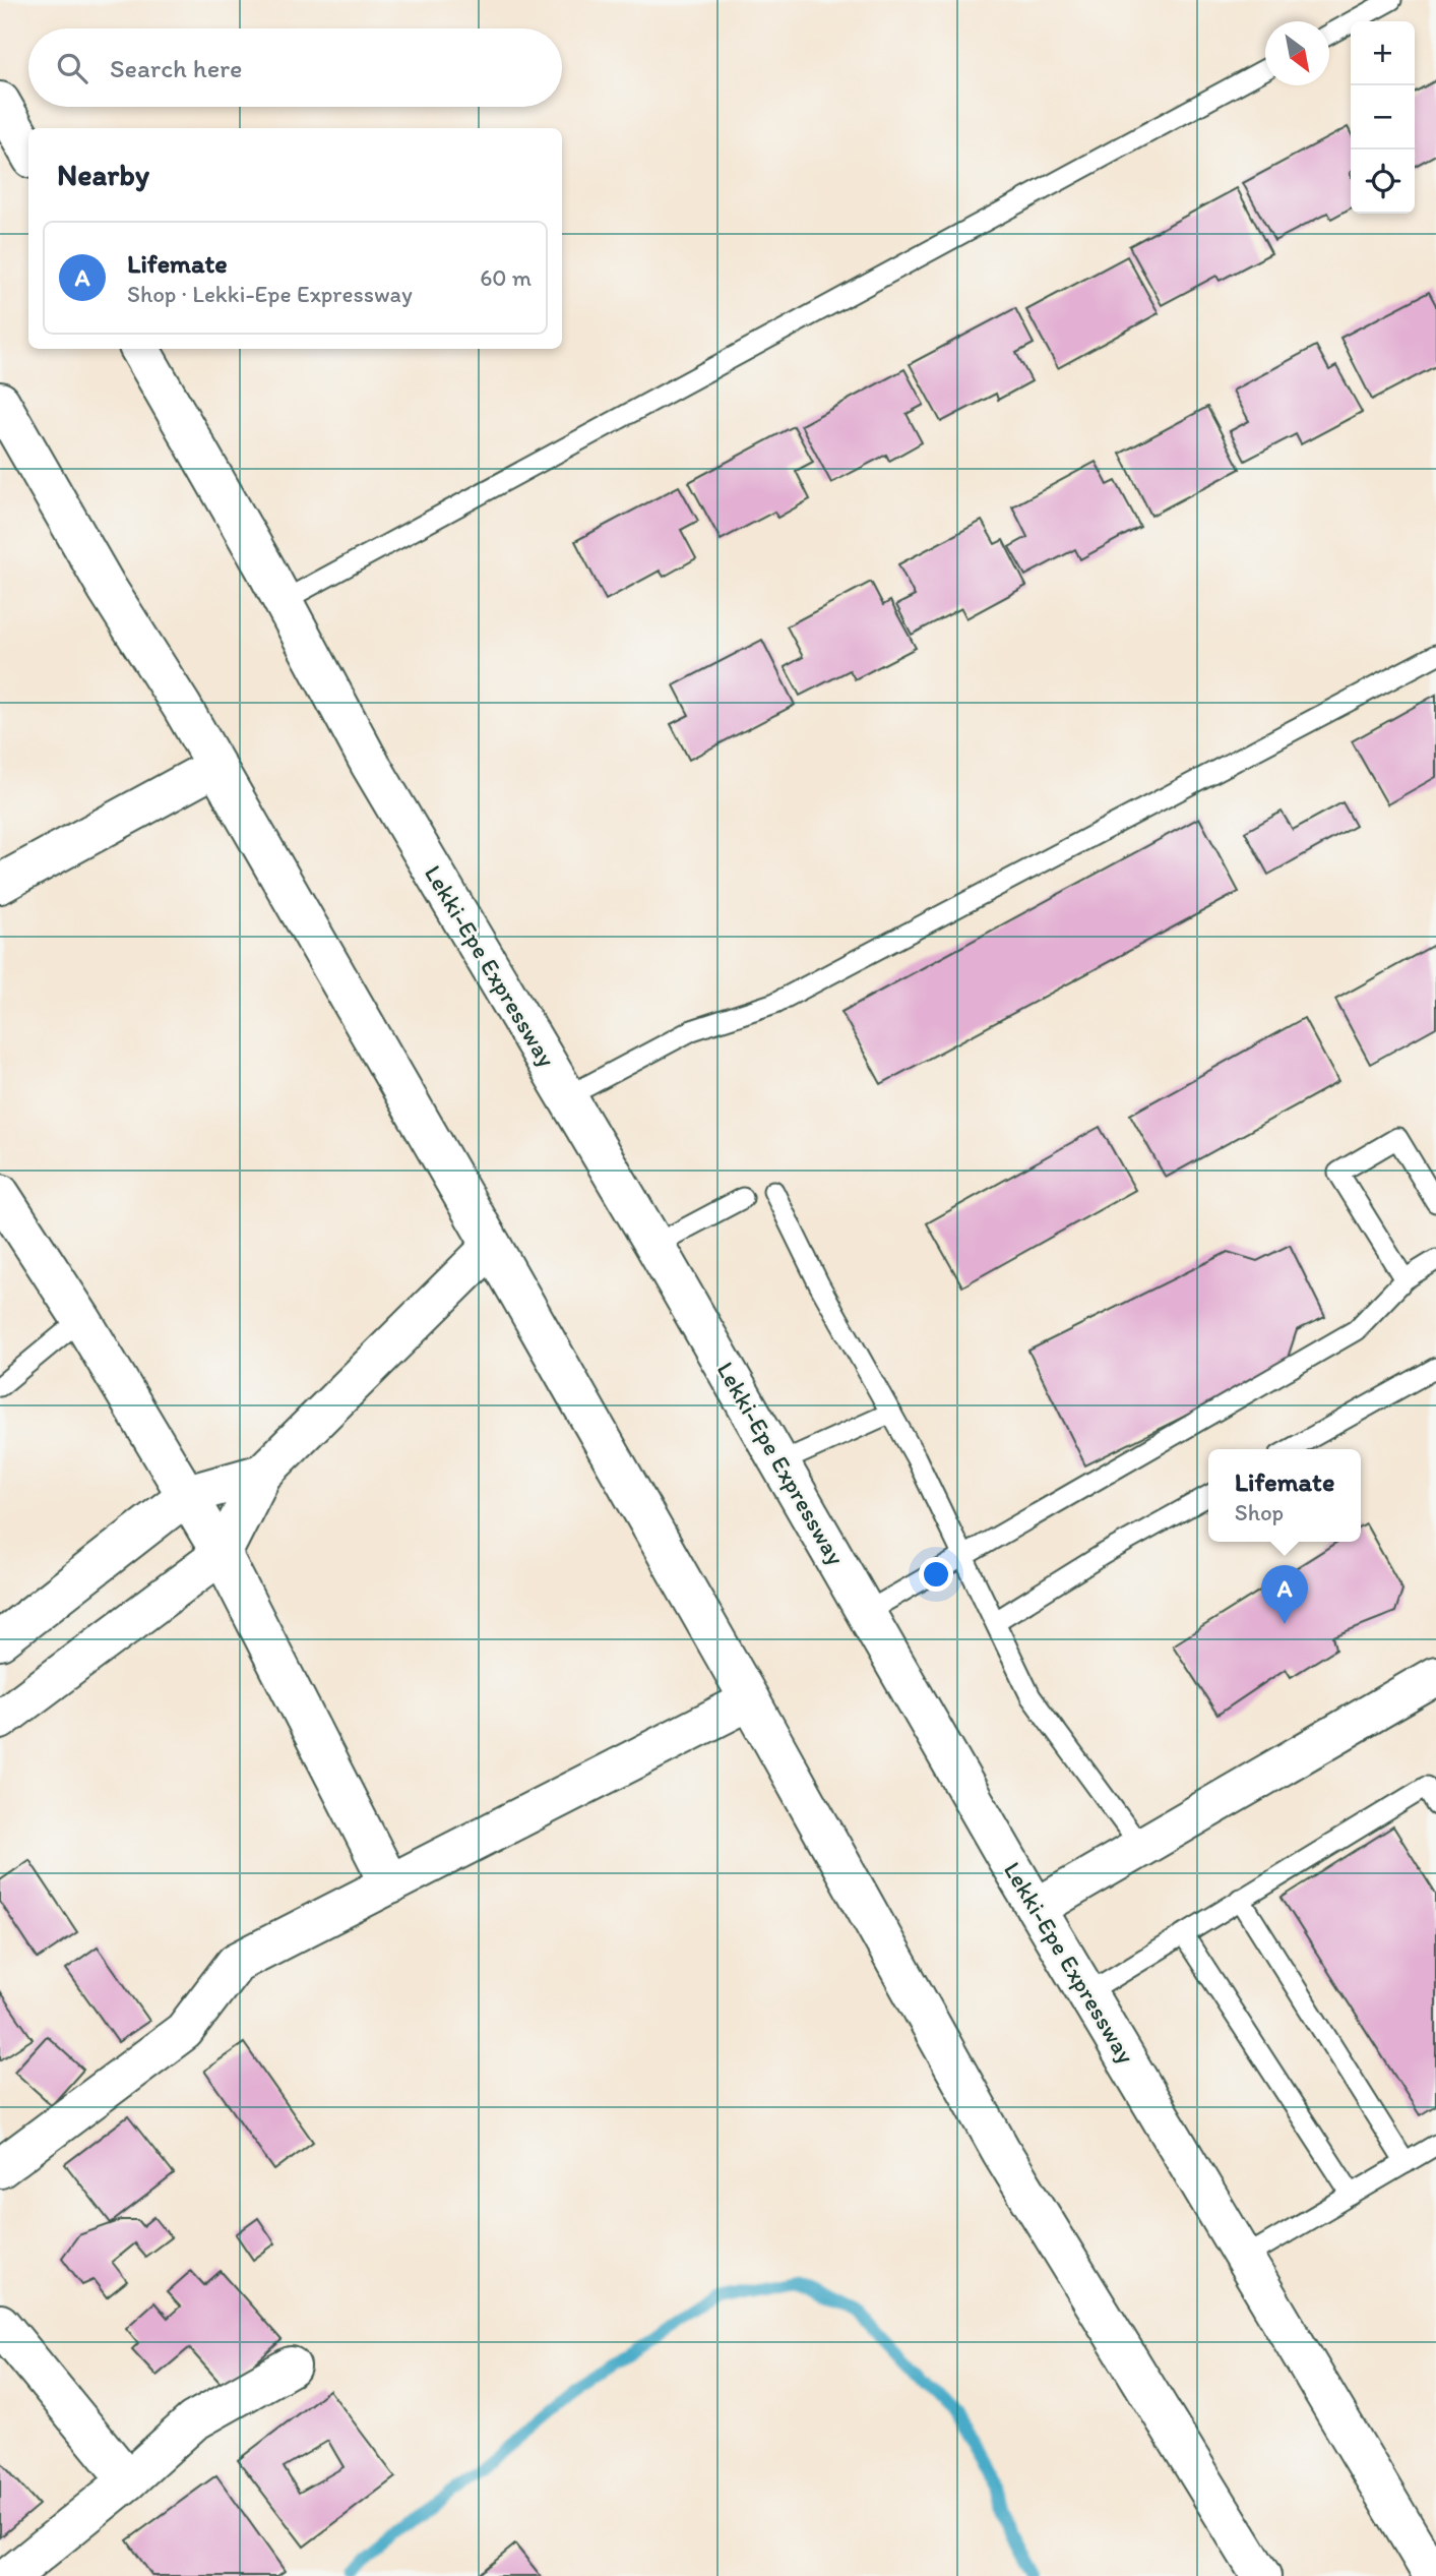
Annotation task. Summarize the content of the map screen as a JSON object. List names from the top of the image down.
{
  "streets": {
    "main road": ["Lekki-Epe Expressway"]
  },
  "north": "bottom right",
  "page": {
    "map_buttons": ["+", "−"],
    "search": "Search here",
    "heading": "Nearby",
    "list": [
      {
        "mark": "A",
        "name": "Lifemate",
        "note": "Shop · Lekki-Epe Expressway",
        "value": "60 m"
      }
    ],
    "popup": ["Lifemate", "Shop"],
    "pins": "A"
  }
}
